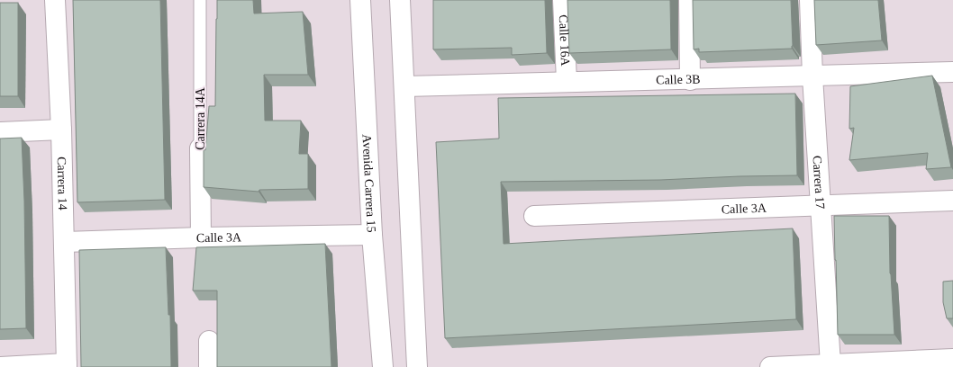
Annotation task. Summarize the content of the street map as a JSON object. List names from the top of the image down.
{
  "streets": {
    "street": [
      "Calle 16A",
      "Calle 3B",
      "Carrera 14A",
      "Carrera 17",
      "Carrera 14",
      "Avenida Carrera 15",
      "Calle 3A"
    ]
  },
  "crossings": [
    ["Calle 16A", "Calle 3B"],
    ["Calle 3B", "Carrera 17"],
    ["Carrera 14A", "Calle 3A"],
    ["Carrera 17", "Calle 3A"],
    ["Carrera 14", "Calle 3A"],
    ["Avenida Carrera 15", "Calle 3A"]
  ]
}
